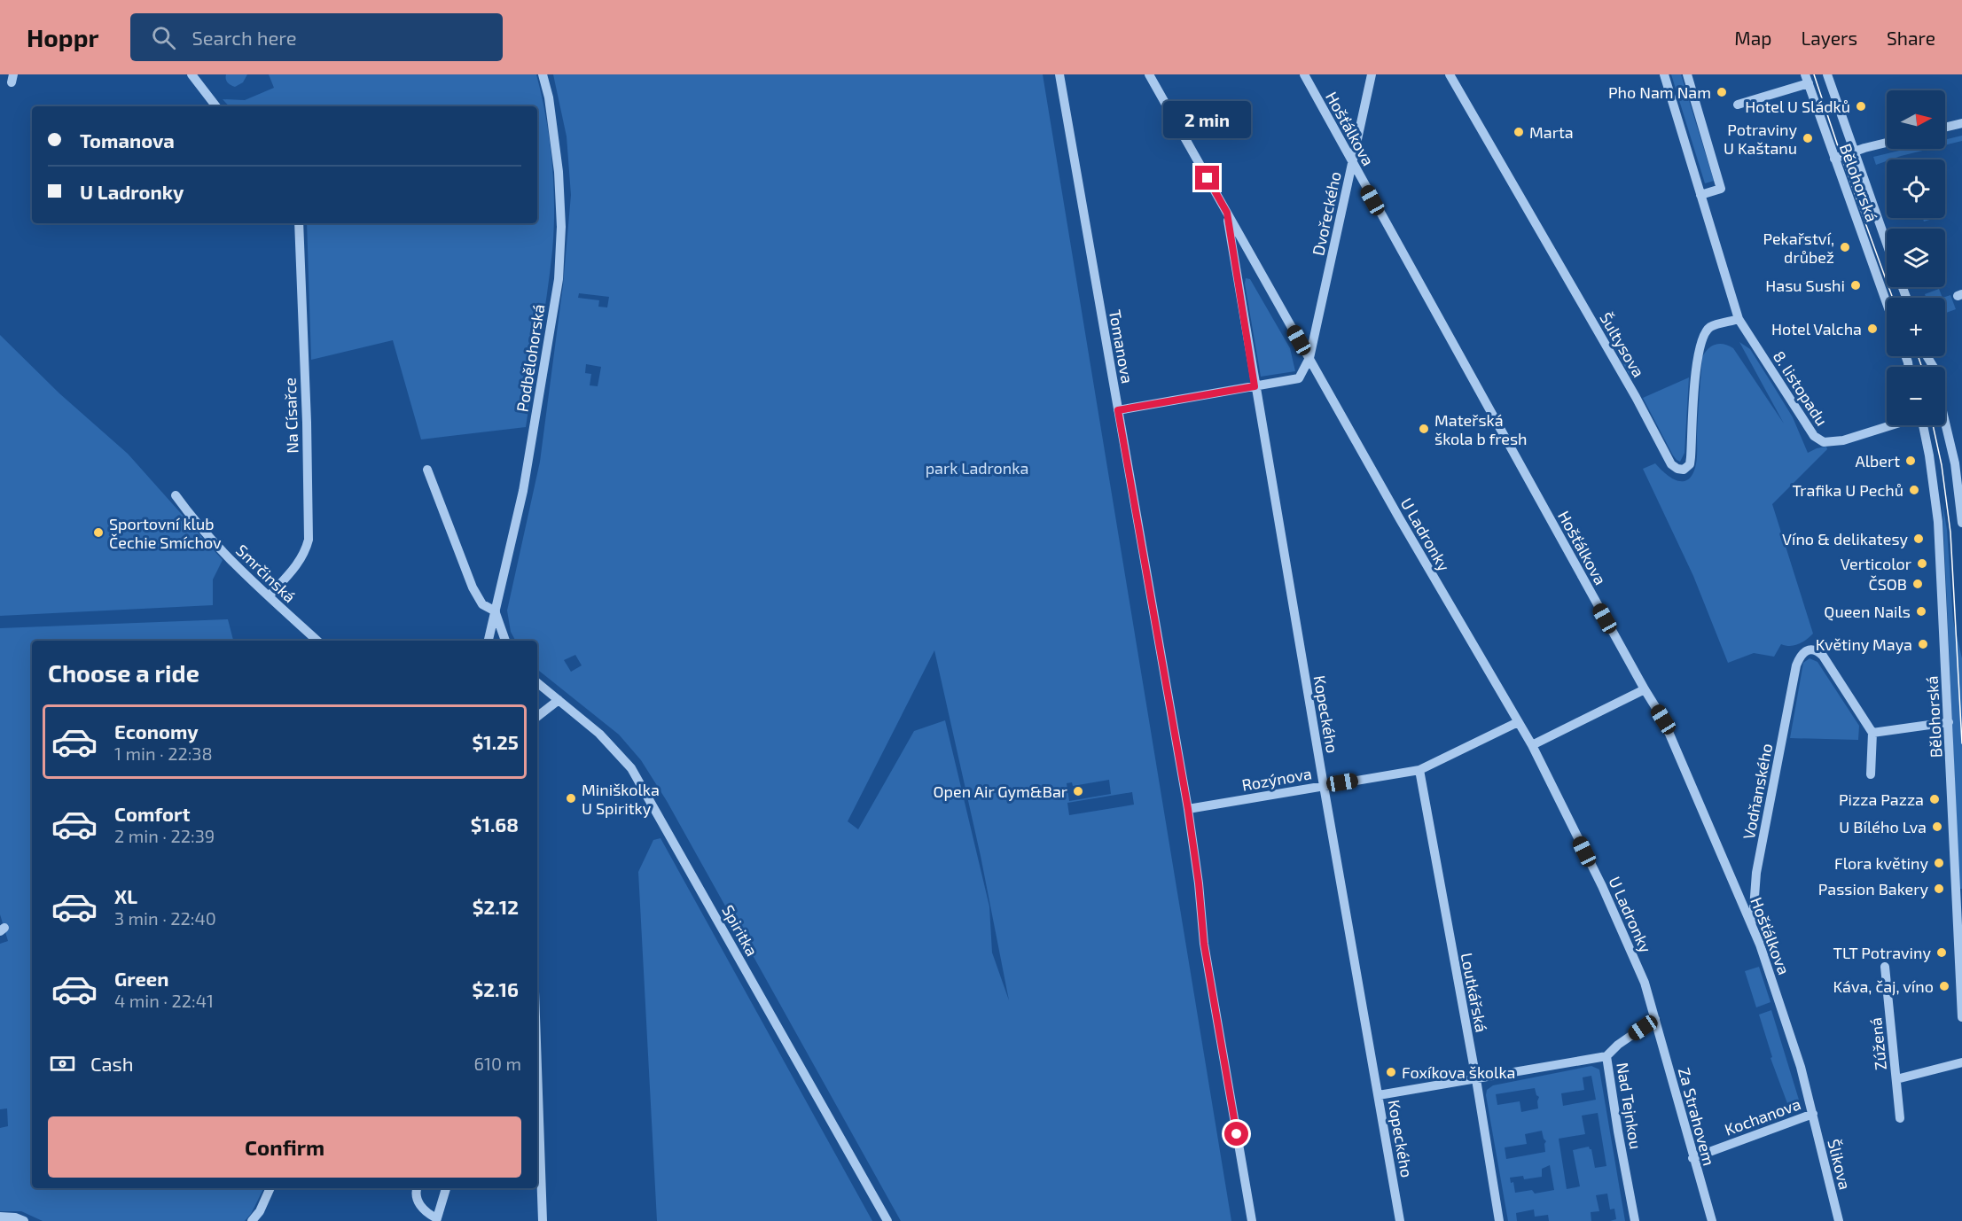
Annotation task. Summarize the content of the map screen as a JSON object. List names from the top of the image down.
{
  "streets": {
    "street": [
      "Hošťálkova",
      "Bělohorská",
      "Dvořeckého",
      "Šultysova",
      "Tomanova",
      "Podbělohorská",
      "8. listopadu",
      "Na Císařce",
      "U Ladronky",
      "Smrčinská",
      "Kopeckého",
      "Rozýnova",
      "Vodňanského",
      "Spiritka",
      "Loutkářská",
      "Zúžená",
      "Nad Tejnkou",
      "Za Strahovem",
      "Kochanova",
      "Šlikova"
    ]
  },
  "crossings": [
    ["Hošťálkova", "Dvořeckého"],
    ["Hošťálkova", "Vodňanského"],
    ["Hošťálkova", "Kochanova"],
    ["Hošťálkova", "Šlikova"],
    ["Dvořeckého", "U Ladronky"],
    ["Šultysova", "8. listopadu"],
    ["Tomanova", "Rozýnova"],
    ["Na Císařce", "Smrčinská"],
    ["U Ladronky", "Kopeckého"],
    ["U Ladronky", "Rozýnova"],
    ["U Ladronky", "Nad Tejnkou"],
    ["U Ladronky", "Za Strahovem"],
    ["Kopeckého", "Rozýnova"],
    ["Rozýnova", "Loutkářská"],
    ["Nad Tejnkou", "Za Strahovem"],
    ["Za Strahovem", "Kochanova"],
    ["Kochanova", "Šlikova"]
  ],
  "parks": ["park Ladronka"],
  "places": [
    "Pho Nam Nam",
    "Hotel U Sládků",
    "Marta",
    "Potraviny U Kaštanu",
    "Pekařství, drůbež",
    "Hasu Sushi",
    "Hotel Valcha",
    "Mateřská škola b fresh",
    "Albert",
    "Trafika U Pechů",
    "Sportovní klub Čechie Smíchov",
    "Víno & delikatesy",
    "Verticolor",
    "ČSOB",
    "Queen Nails",
    "Květiny Maya",
    "Open Air Gym&Bar",
    "Miniškolka U Spiritky",
    "Pizza Pazza",
    "U Bílého Lva",
    "Flora květiny",
    "Passion Bakery",
    "TLT Potraviny",
    "Káva, čaj, víno",
    "Foxíkova školka"
  ],
  "north": "right",
  "page": {
    "header": "Hoppr",
    "search": "Search here",
    "nav": ["Map", "Layers", "Share"],
    "map_buttons": ["+", "−"],
    "bubble": "2 min",
    "banner": ["Tomanova", "U Ladronky"],
    "heading": "Choose a ride",
    "list": [
      {
        "name": "Economy",
        "note": "1 min · 22:38",
        "value": "$1.25"
      },
      {
        "name": "Comfort",
        "note": "2 min · 22:39",
        "value": "$1.68"
      },
      {
        "name": "XL",
        "note": "3 min · 22:40",
        "value": "$2.12"
      },
      {
        "name": "Green",
        "note": "4 min · 22:41",
        "value": "$2.16"
      }
    ],
    "pay": ["Cash", "610 m"],
    "buttons": "Confirm"
  }
}
